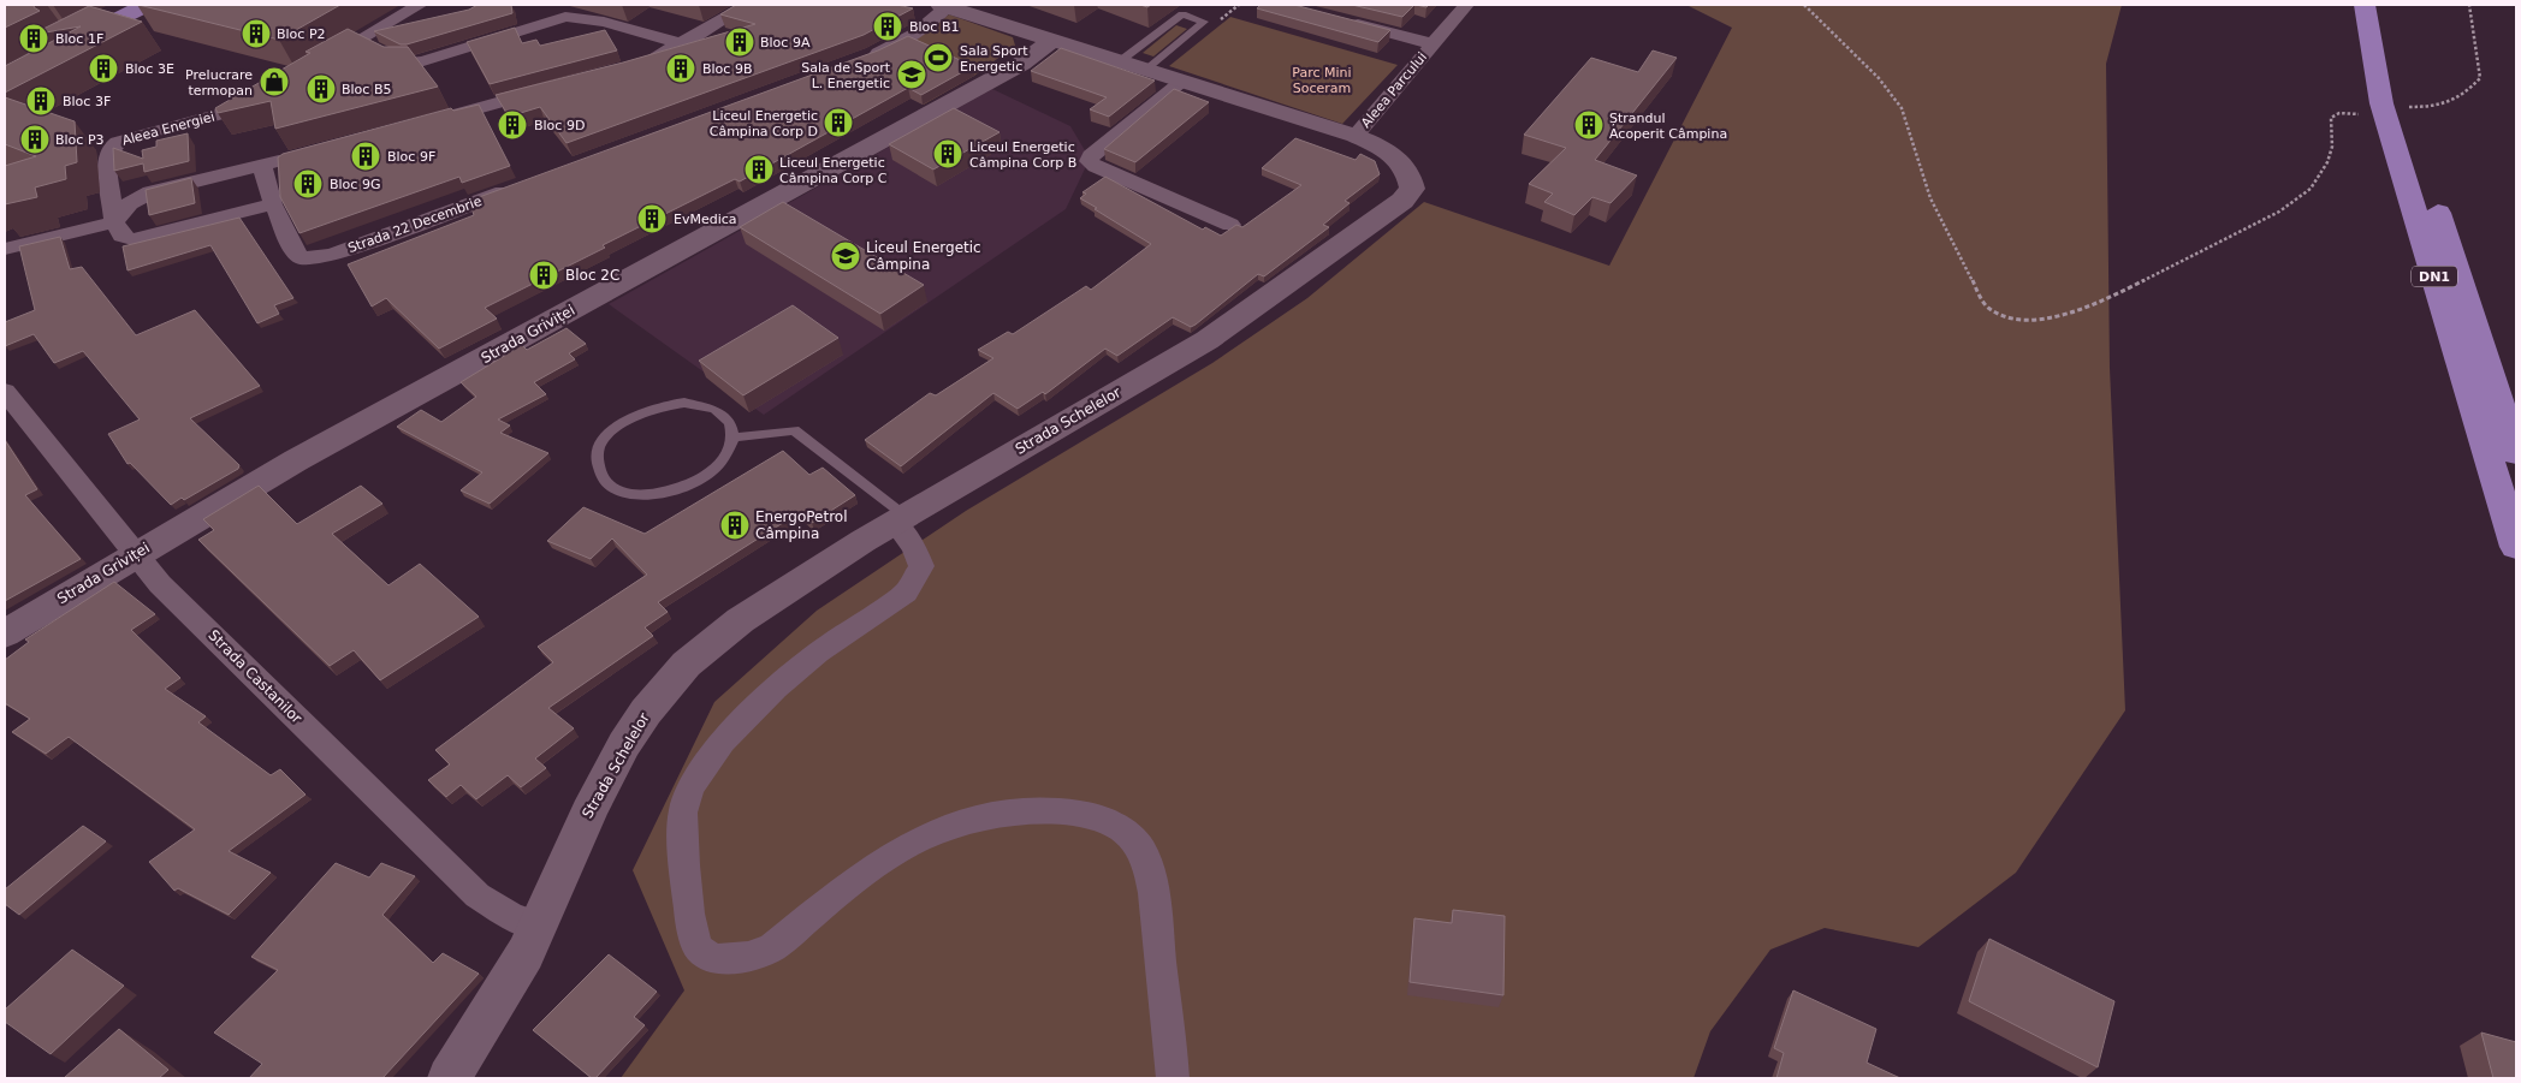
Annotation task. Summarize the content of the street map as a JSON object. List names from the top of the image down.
{
  "streets": {
    "highway": ["DN1"],
    "main road": ["Strada Griviței", "Strada Schelelor"],
    "street": [
      "Aleea Parcului",
      "Aleea Energiei",
      "Strada 22 Decembrie",
      "Strada Castanilor"
    ]
  },
  "crossings": [
    ["Aleea Parcului", "Strada Schelelor"],
    ["Strada Griviței", "Strada Schelelor"],
    ["Strada Griviței", "Strada Castanilor"],
    ["Strada Schelelor", "Strada Castanilor"]
  ],
  "parks": ["Parc Mini Soceram"],
  "places": {
    "building": [
      "Bloc B1",
      "Bloc P2",
      "Bloc 1F",
      "Bloc 9A",
      "Bloc 3E",
      "Bloc 9B",
      "Bloc B5",
      "Bloc 3F",
      "Liceul Energetic Câmpina Corp D",
      "Bloc 9D",
      "Ștrandul Acoperit Câmpina",
      "Bloc P3",
      "Liceul Energetic Câmpina Corp B",
      "Bloc 9F",
      "Liceul Energetic Câmpina Corp C",
      "Bloc 9G",
      "EvMedica",
      "Bloc 2C",
      "EnergoPetrol Câmpina"
    ],
    "sports": ["Sala Sport Energetic"],
    "school or university": ["Sala de Sport L. Energetic", "Liceul Energetic Câmpina"],
    "shop": ["Prelucrare termopan"]
  }
}
